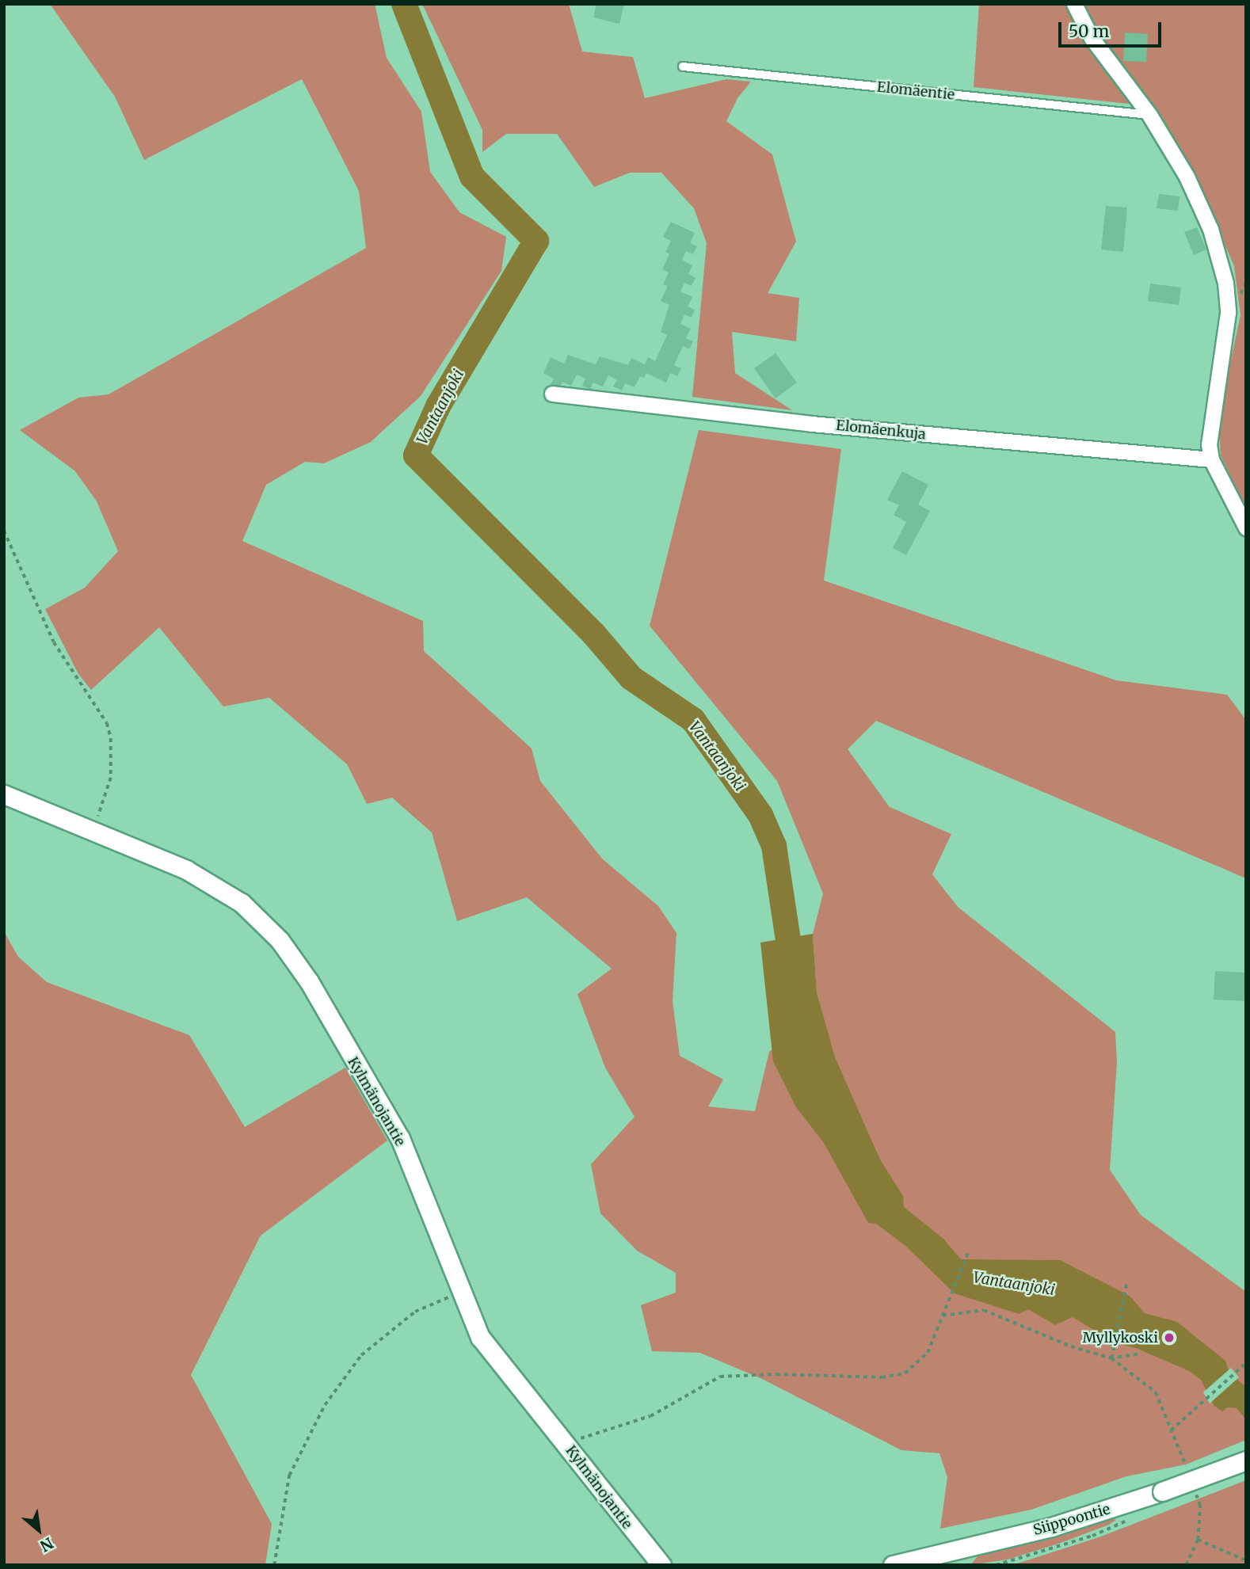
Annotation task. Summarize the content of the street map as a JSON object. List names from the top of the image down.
{
  "streets": {
    "street": ["Elomäenkuja", "Kylmänojantie", "Siippoontie"],
    "lane": ["Elomäentie"]
  },
  "water": ["Vantaanjoki"],
  "places": ["Myllykoski"],
  "scale_bar": "50 m",
  "north": "bottom right"
}
